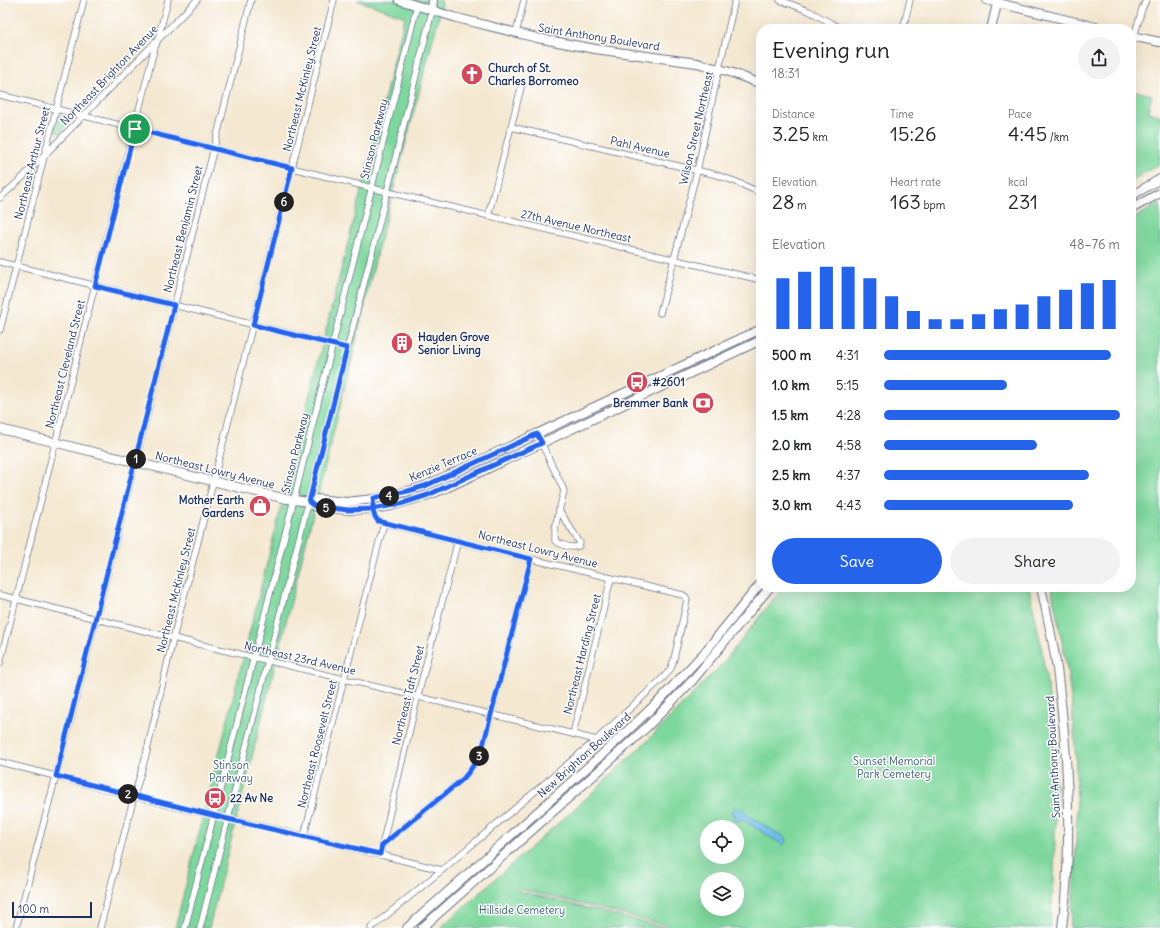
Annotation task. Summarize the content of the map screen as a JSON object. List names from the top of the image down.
{
  "streets": {
    "main road": [
      "Saint Anthony Boulevard",
      "Kenzie Terrace",
      "Northeast Lowry Avenue",
      "New Brighton Boulevard"
    ],
    "street": [
      "Northeast Brighton Avenue",
      "Northeast McKinley Street",
      "Wilson Street Northeast",
      "Stinson Parkway",
      "Pahl Avenue",
      "Northeast Arthur Street",
      "27th Avenue Northeast",
      "Northeast Benjamin Street",
      "Northeast Cleveland Street",
      "Northeast Harding Street",
      "Northeast 23rd Avenue",
      "Northeast Taft Street",
      "Northeast Roosevelt Street"
    ]
  },
  "crossings": [
    ["Saint Anthony Boulevard", "Wilson Street Northeast"],
    ["Saint Anthony Boulevard", "Stinson Parkway"],
    ["Northeast Brighton Avenue", "Northeast Arthur Street"],
    ["Northeast Brighton Avenue", "27th Avenue Northeast"],
    ["Northeast Brighton Avenue", "Northeast Cleveland Street"],
    ["Northeast McKinley Street", "27th Avenue Northeast"],
    ["Northeast McKinley Street", "Northeast Lowry Avenue"],
    ["Northeast McKinley Street", "Northeast 23rd Avenue"],
    ["Wilson Street Northeast", "Pahl Avenue"],
    ["Wilson Street Northeast", "27th Avenue Northeast"],
    ["Stinson Parkway", "27th Avenue Northeast"],
    ["Stinson Parkway", "Northeast Lowry Avenue"],
    ["Stinson Parkway", "Northeast 23rd Avenue"],
    ["Northeast Arthur Street", "27th Avenue Northeast"],
    ["27th Avenue Northeast", "Northeast Benjamin Street"],
    ["27th Avenue Northeast", "Northeast Cleveland Street"],
    ["Northeast Benjamin Street", "Northeast Lowry Avenue"],
    ["Northeast Benjamin Street", "Northeast 23rd Avenue"],
    ["Northeast Cleveland Street", "Northeast Lowry Avenue"],
    ["Northeast Cleveland Street", "Northeast 23rd Avenue"],
    ["Kenzie Terrace", "Northeast Lowry Avenue"],
    ["Northeast Lowry Avenue", "Northeast Harding Street"],
    ["Northeast Lowry Avenue", "Northeast Taft Street"],
    ["Northeast Lowry Avenue", "Northeast Roosevelt Street"],
    ["Northeast Lowry Avenue", "New Brighton Boulevard"],
    ["Northeast Harding Street", "Northeast 23rd Avenue"],
    ["Northeast 23rd Avenue", "Northeast Taft Street"],
    ["Northeast 23rd Avenue", "Northeast Roosevelt Street"],
    ["Northeast 23rd Avenue", "New Brighton Boulevard"]
  ],
  "parks": ["Sunset Memorial Park Cemetery", "Stinson Parkway", "Hillside Cemetery"],
  "places": {
    "church": ["Church of St. Charles Borromeo"],
    "building": ["Hayden Grove Senior Living"],
    "bus stop": ["#2601", "22 Av Ne"],
    "bank": ["Bremmer Bank"],
    "shop": ["Mother Earth Gardens"]
  },
  "scale_bar": "100 m",
  "page": {
    "heading": ["Evening run", "18:31"],
    "stats": [
      ["Distance", "3.25 km"],
      ["Time", "15:26"],
      ["Pace", "4:45 /km"],
      ["Elevation", "28 m"],
      ["Heart rate", "163 bpm"],
      ["kcal", "231"]
    ],
    "pins": [
      "6",
      "1",
      "4",
      "5",
      "3",
      "2"
    ],
    "chart": ["Elevation", "48–76 m"],
    "list": [
      {
        "name": "500 m",
        "note": "4:31"
      },
      {
        "name": "1.0 km",
        "note": "5:15"
      },
      {
        "name": "1.5 km",
        "note": "4:28"
      },
      {
        "name": "2.0 km",
        "note": "4:58"
      },
      {
        "name": "2.5 km",
        "note": "4:37"
      },
      {
        "name": "3.0 km",
        "note": "4:43"
      }
    ],
    "buttons": ["Save", "Share"],
    "scale": "100 m"
  }
}
